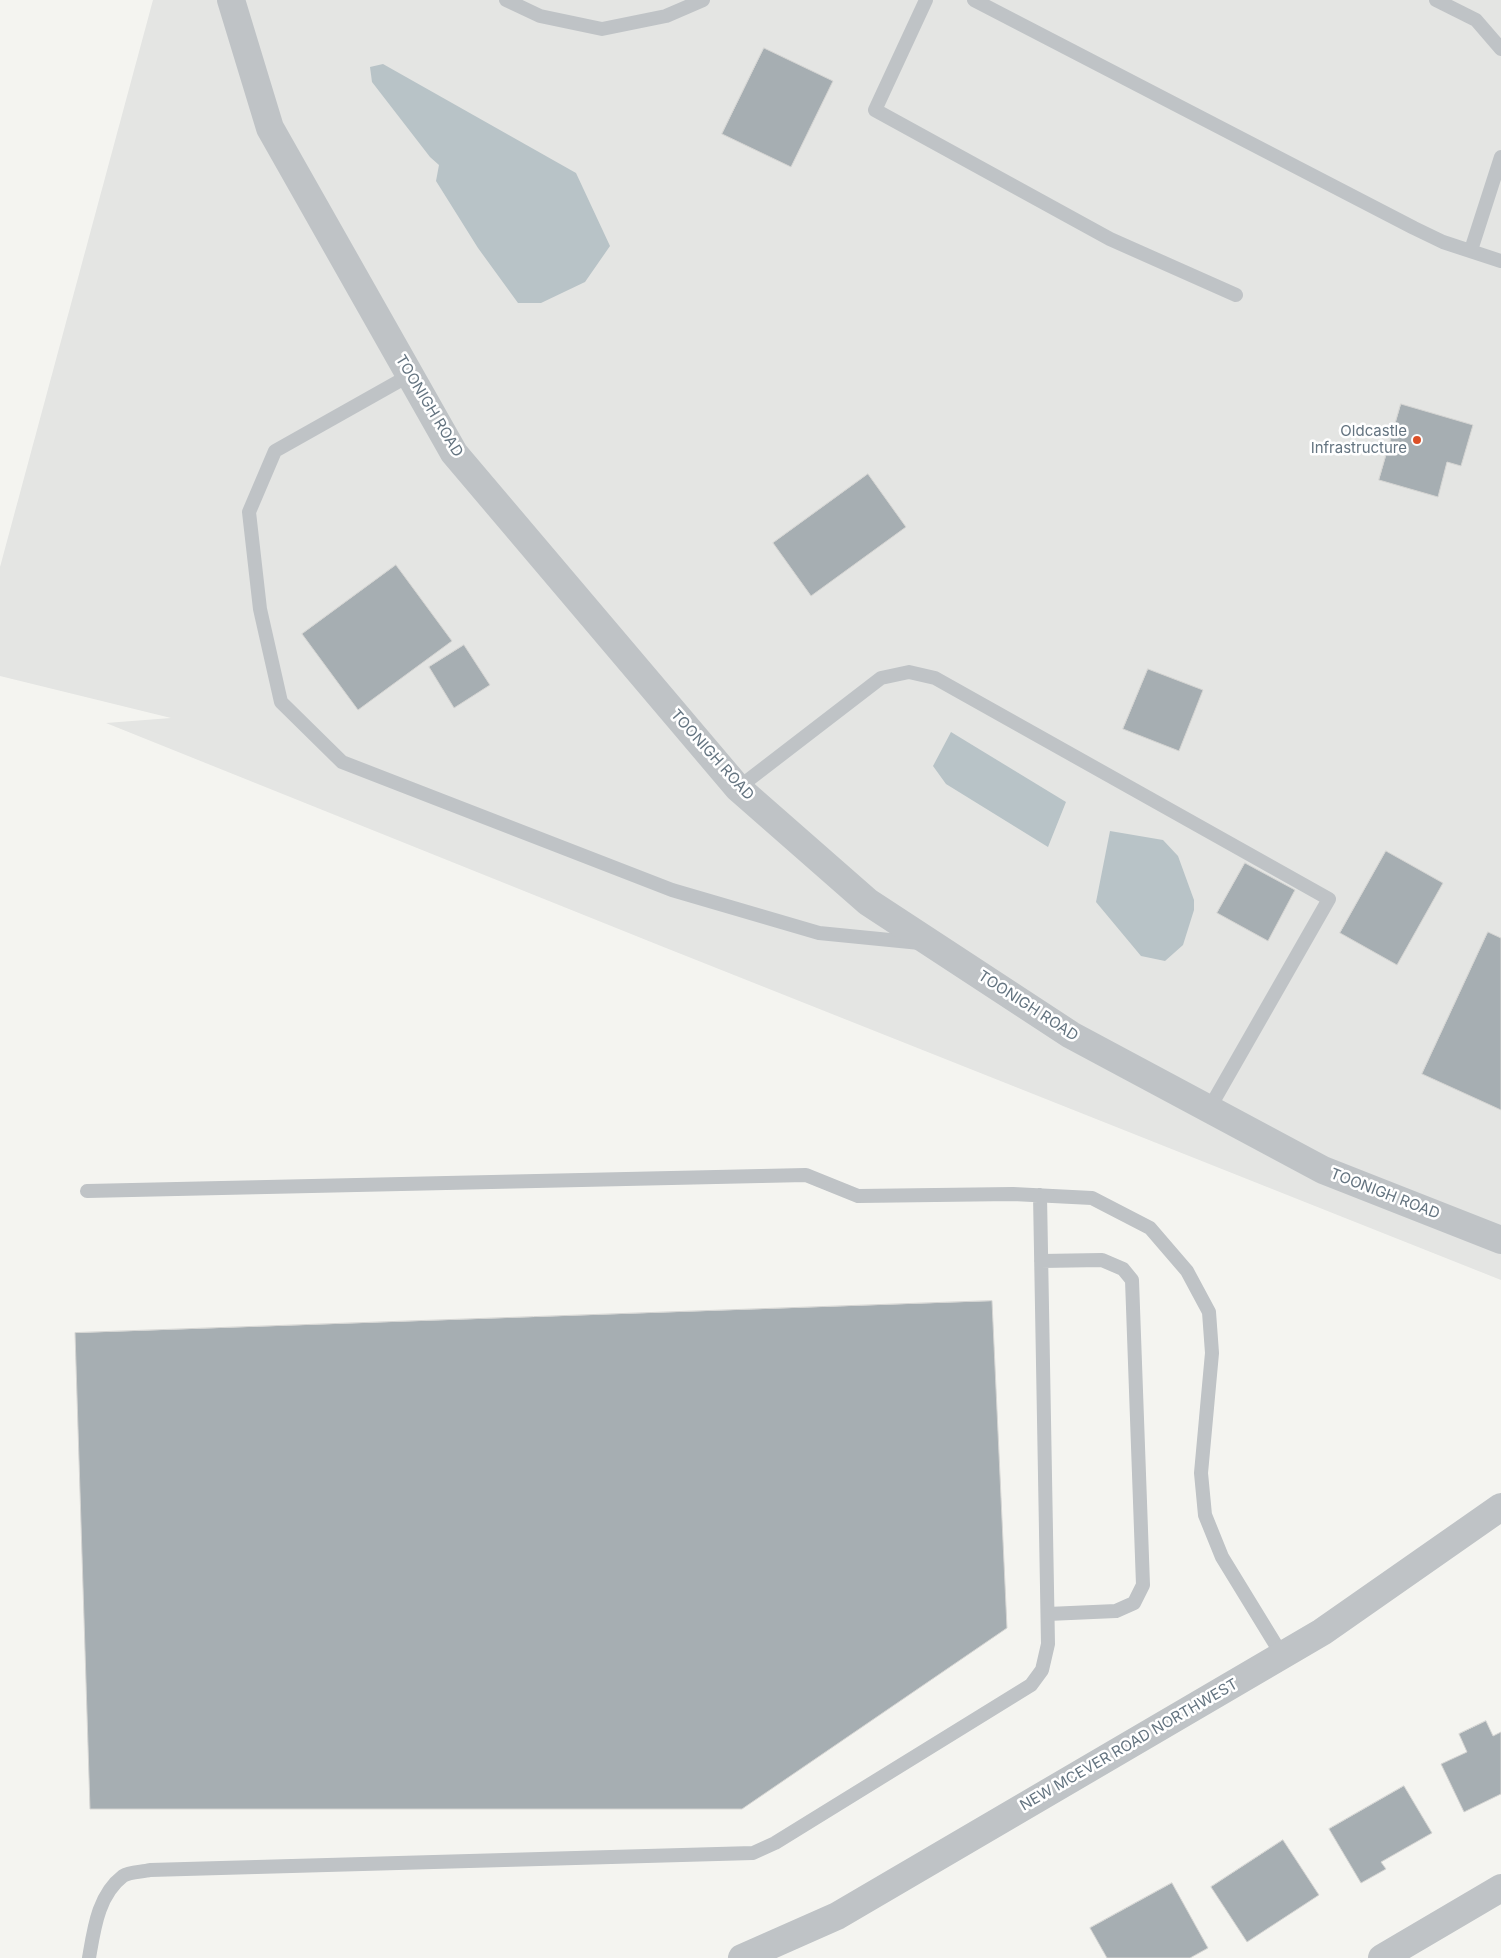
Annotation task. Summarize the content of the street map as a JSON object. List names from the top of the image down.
{
  "streets": {
    "street": ["TOONIGH ROAD", "NEW MCEVER ROAD NORTHWEST"]
  },
  "places": ["Oldcastle Infrastructure"]
}
